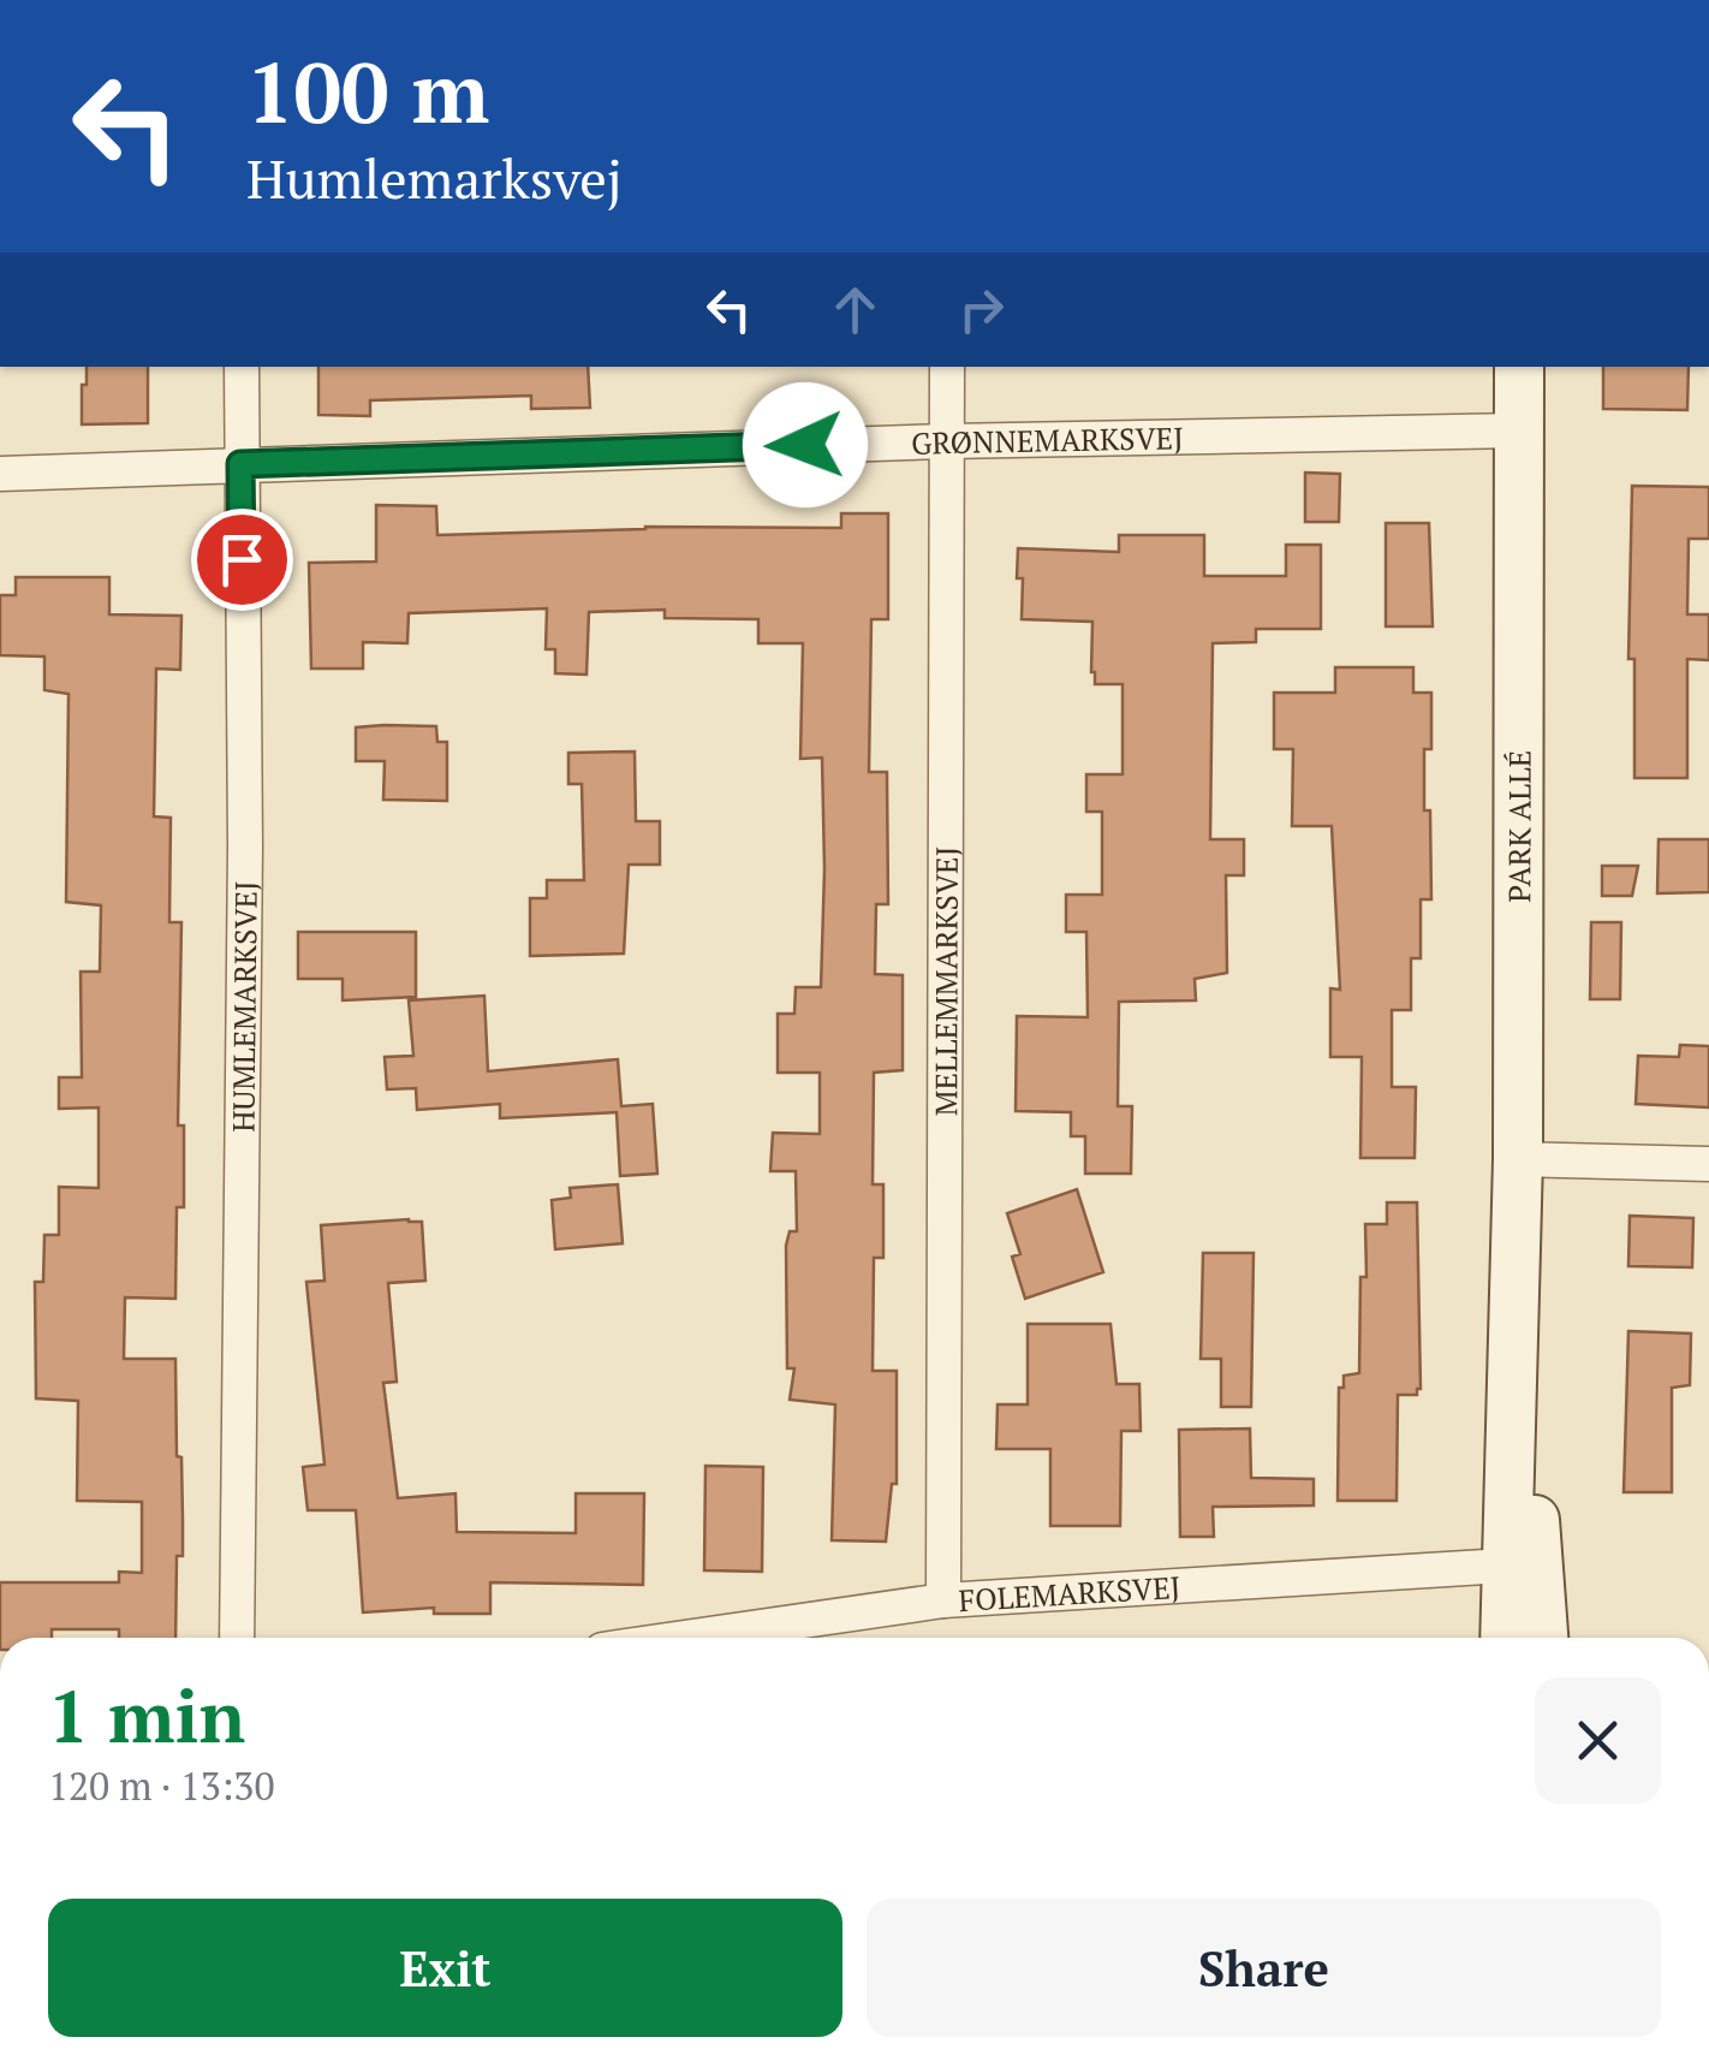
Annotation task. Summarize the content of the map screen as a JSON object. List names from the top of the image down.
{
  "streets": {
    "street": [
      "GRØNNEMARKSVEJ",
      "PARK ALLÉ",
      "MELLEMMARKSVEJ",
      "HUMLEMARKSVEJ",
      "FOLEMARKSVEJ"
    ]
  },
  "crossings": [
    ["GRØNNEMARKSVEJ", "PARK ALLÉ"],
    ["GRØNNEMARKSVEJ", "MELLEMMARKSVEJ"],
    ["GRØNNEMARKSVEJ", "HUMLEMARKSVEJ"],
    ["PARK ALLÉ", "FOLEMARKSVEJ"],
    ["MELLEMMARKSVEJ", "FOLEMARKSVEJ"]
  ],
  "page": {
    "turn": ["100 m", "Humlemarksvej"],
    "heading": ["1 min", "120 m · 13:30"],
    "buttons": ["Exit", "Share"]
  }
}
